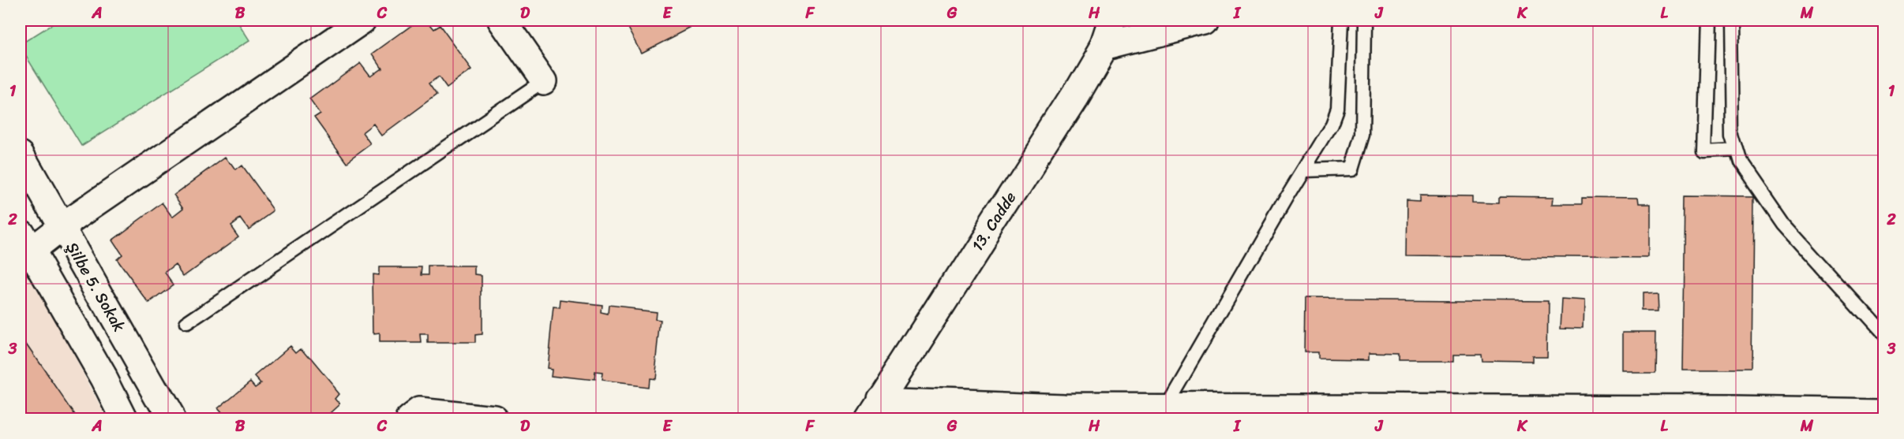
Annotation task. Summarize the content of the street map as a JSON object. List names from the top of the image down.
{
  "streets": {
    "street": ["13. Cadde", "Şilbe 5. Sokak"]
  },
  "grid": {
    "columns": [
      "A",
      "B",
      "C",
      "D",
      "E",
      "F",
      "G",
      "H",
      "I",
      "J",
      "K",
      "L",
      "M"
    ],
    "rows": ["1", "2", "3"]
  }
}
